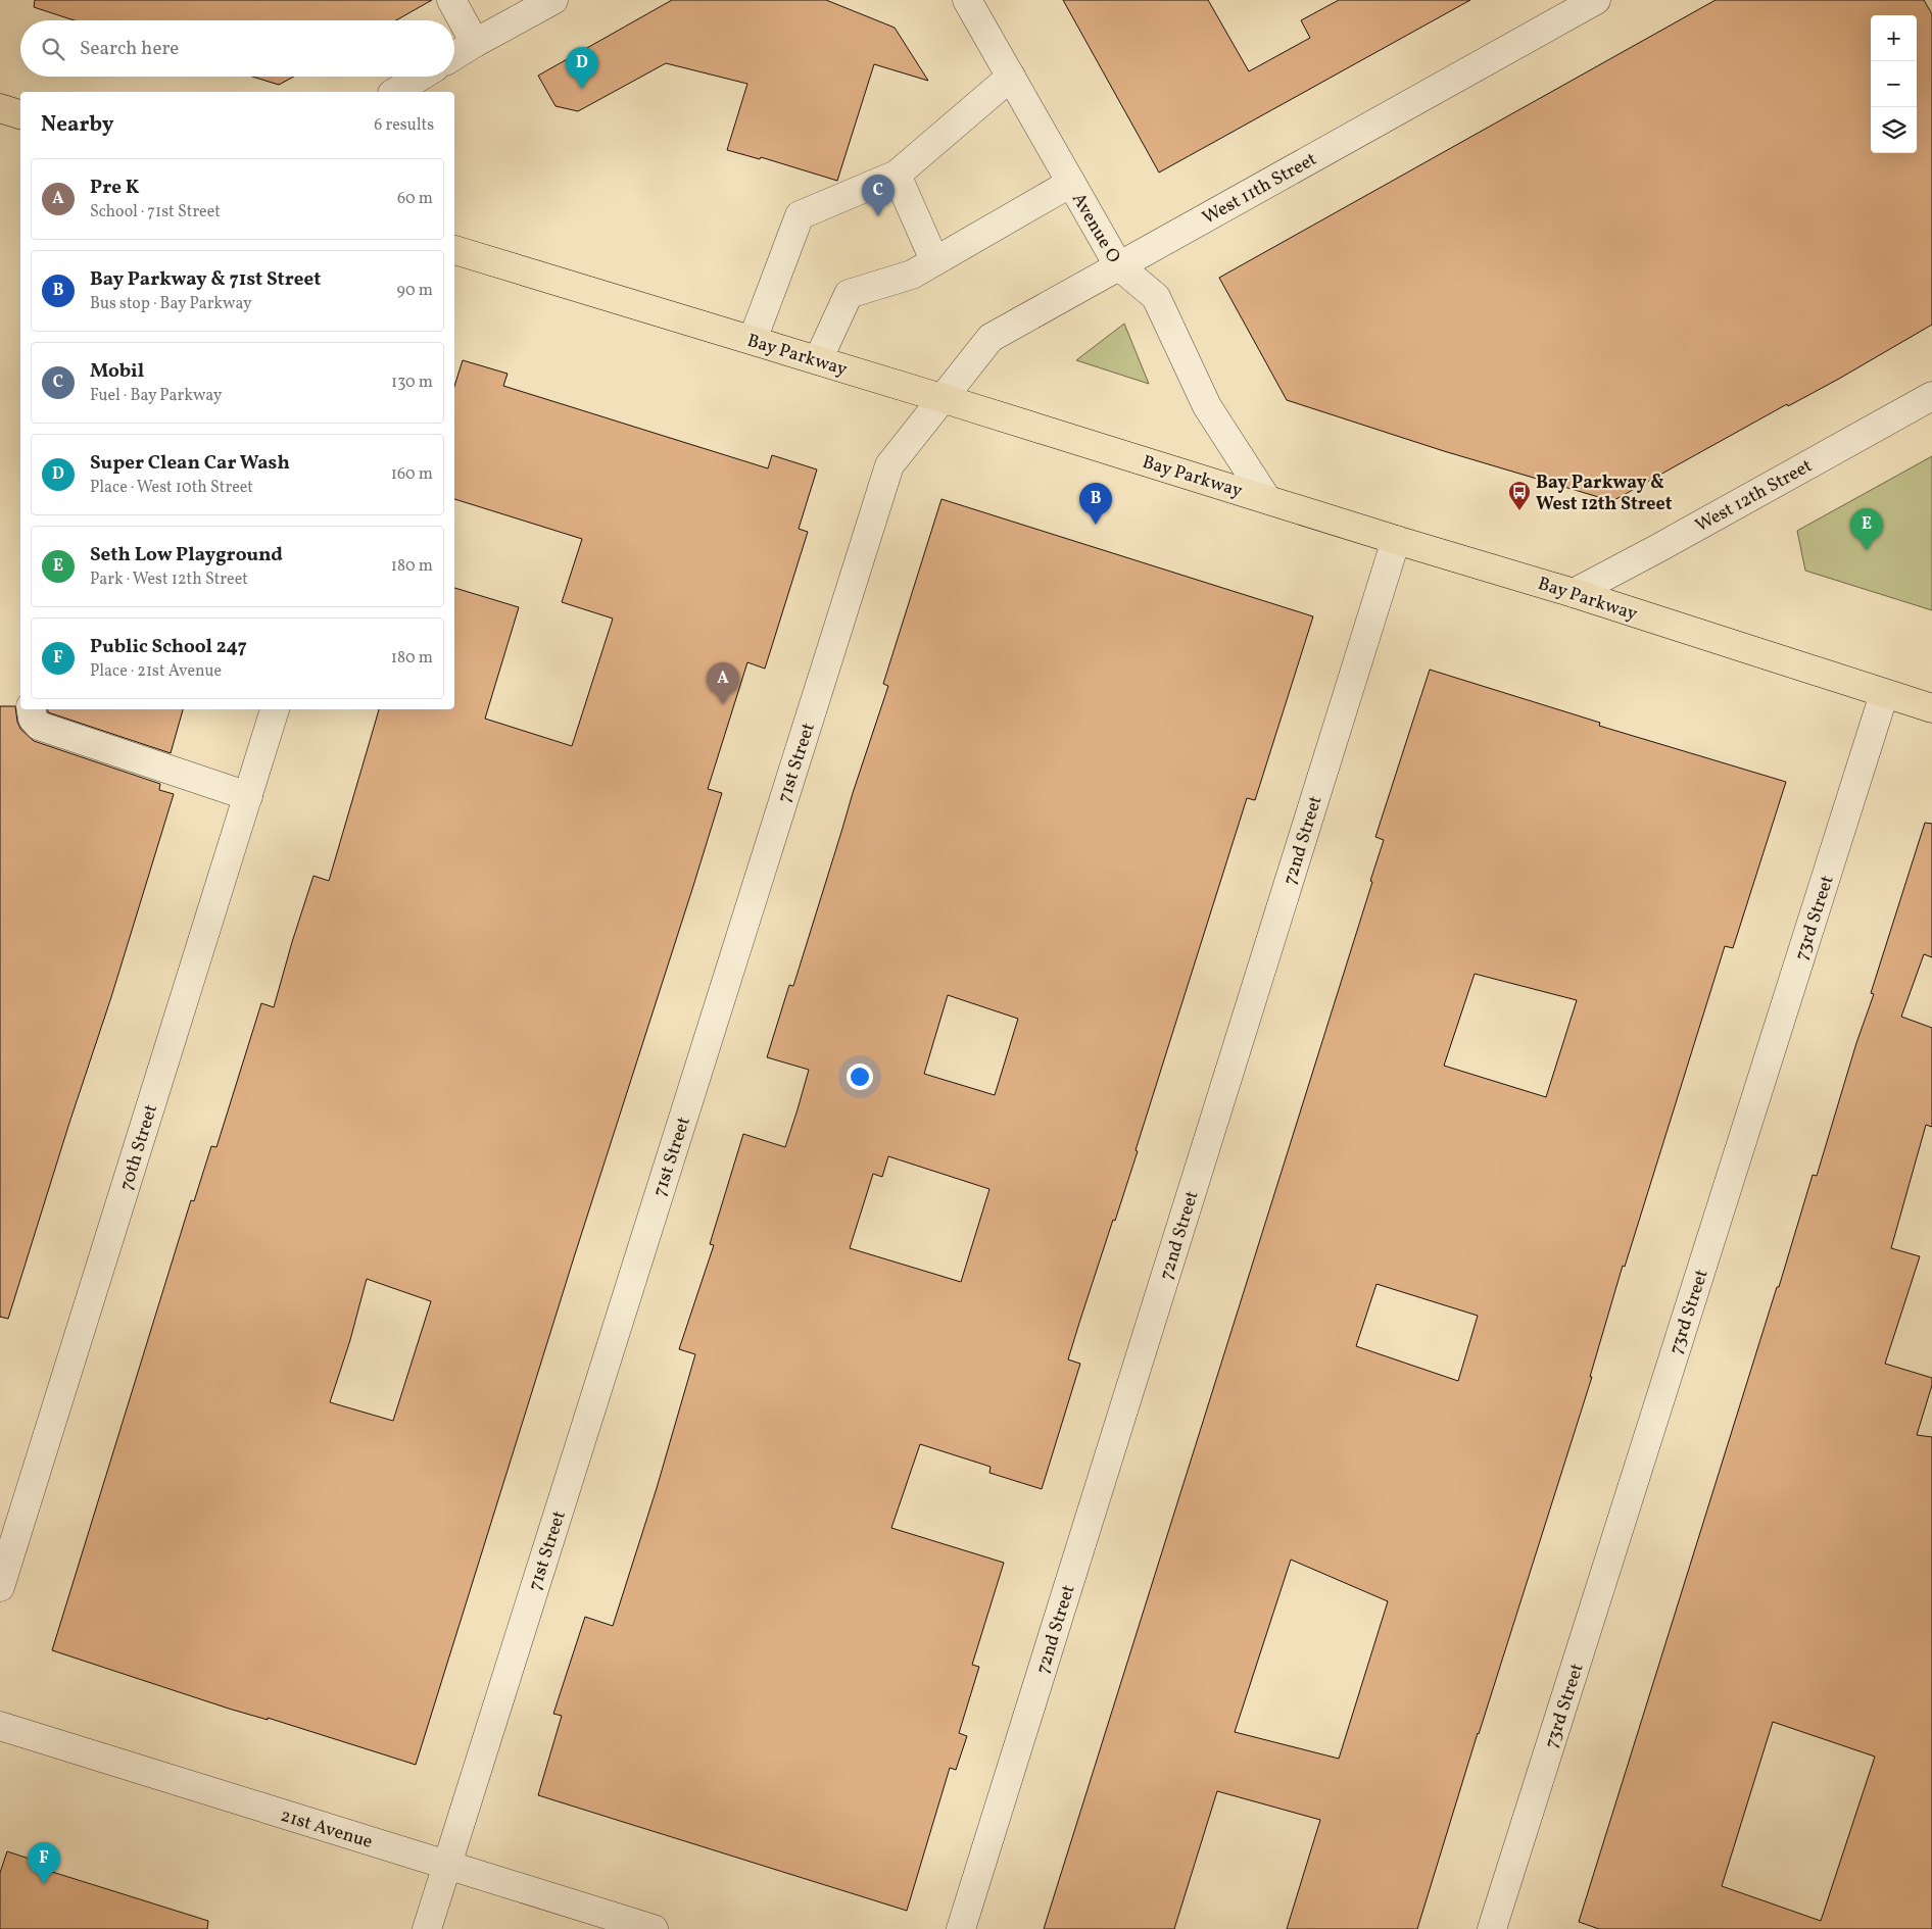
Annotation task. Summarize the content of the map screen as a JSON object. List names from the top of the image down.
{
  "streets": {
    "main road": ["Bay Parkway"],
    "street": [
      "West 11th Street",
      "Avenue O",
      "West 12th Street",
      "71st Street",
      "72nd Street",
      "73rd Street",
      "70th Street",
      "21st Avenue"
    ]
  },
  "crossings": [
    ["West 11th Street", "Avenue O"],
    ["West 11th Street", "Bay Parkway"],
    ["West 11th Street", "71st Street"],
    ["Avenue O", "Bay Parkway"],
    ["Bay Parkway", "West 12th Street"],
    ["Bay Parkway", "71st Street"],
    ["Bay Parkway", "72nd Street"],
    ["Bay Parkway", "73rd Street"],
    ["71st Street", "21st Avenue"]
  ],
  "places": {
    "bus stop": ["Bay Parkway & West 12th Street"]
  },
  "page": {
    "map_buttons": ["+", "−"],
    "search": "Search here",
    "pins": [
      "D",
      "C",
      "B",
      "E",
      "A",
      "F"
    ],
    "heading": ["Nearby", "6 results"],
    "list": [
      {
        "mark": "A",
        "name": "Pre K",
        "note": "School · 71st Street",
        "value": "60 m"
      },
      {
        "mark": "B",
        "name": "Bay Parkway & 71st Street",
        "note": "Bus stop · Bay Parkway",
        "value": "90 m"
      },
      {
        "mark": "C",
        "name": "Mobil",
        "note": "Fuel · Bay Parkway",
        "value": "130 m"
      },
      {
        "mark": "D",
        "name": "Super Clean Car Wash",
        "note": "Place · West 10th Street",
        "value": "160 m"
      },
      {
        "mark": "E",
        "name": "Seth Low Playground",
        "note": "Park · West 12th Street",
        "value": "180 m"
      },
      {
        "mark": "F",
        "name": "Public School 247",
        "note": "Place · 21st Avenue",
        "value": "180 m"
      }
    ]
  }
}
